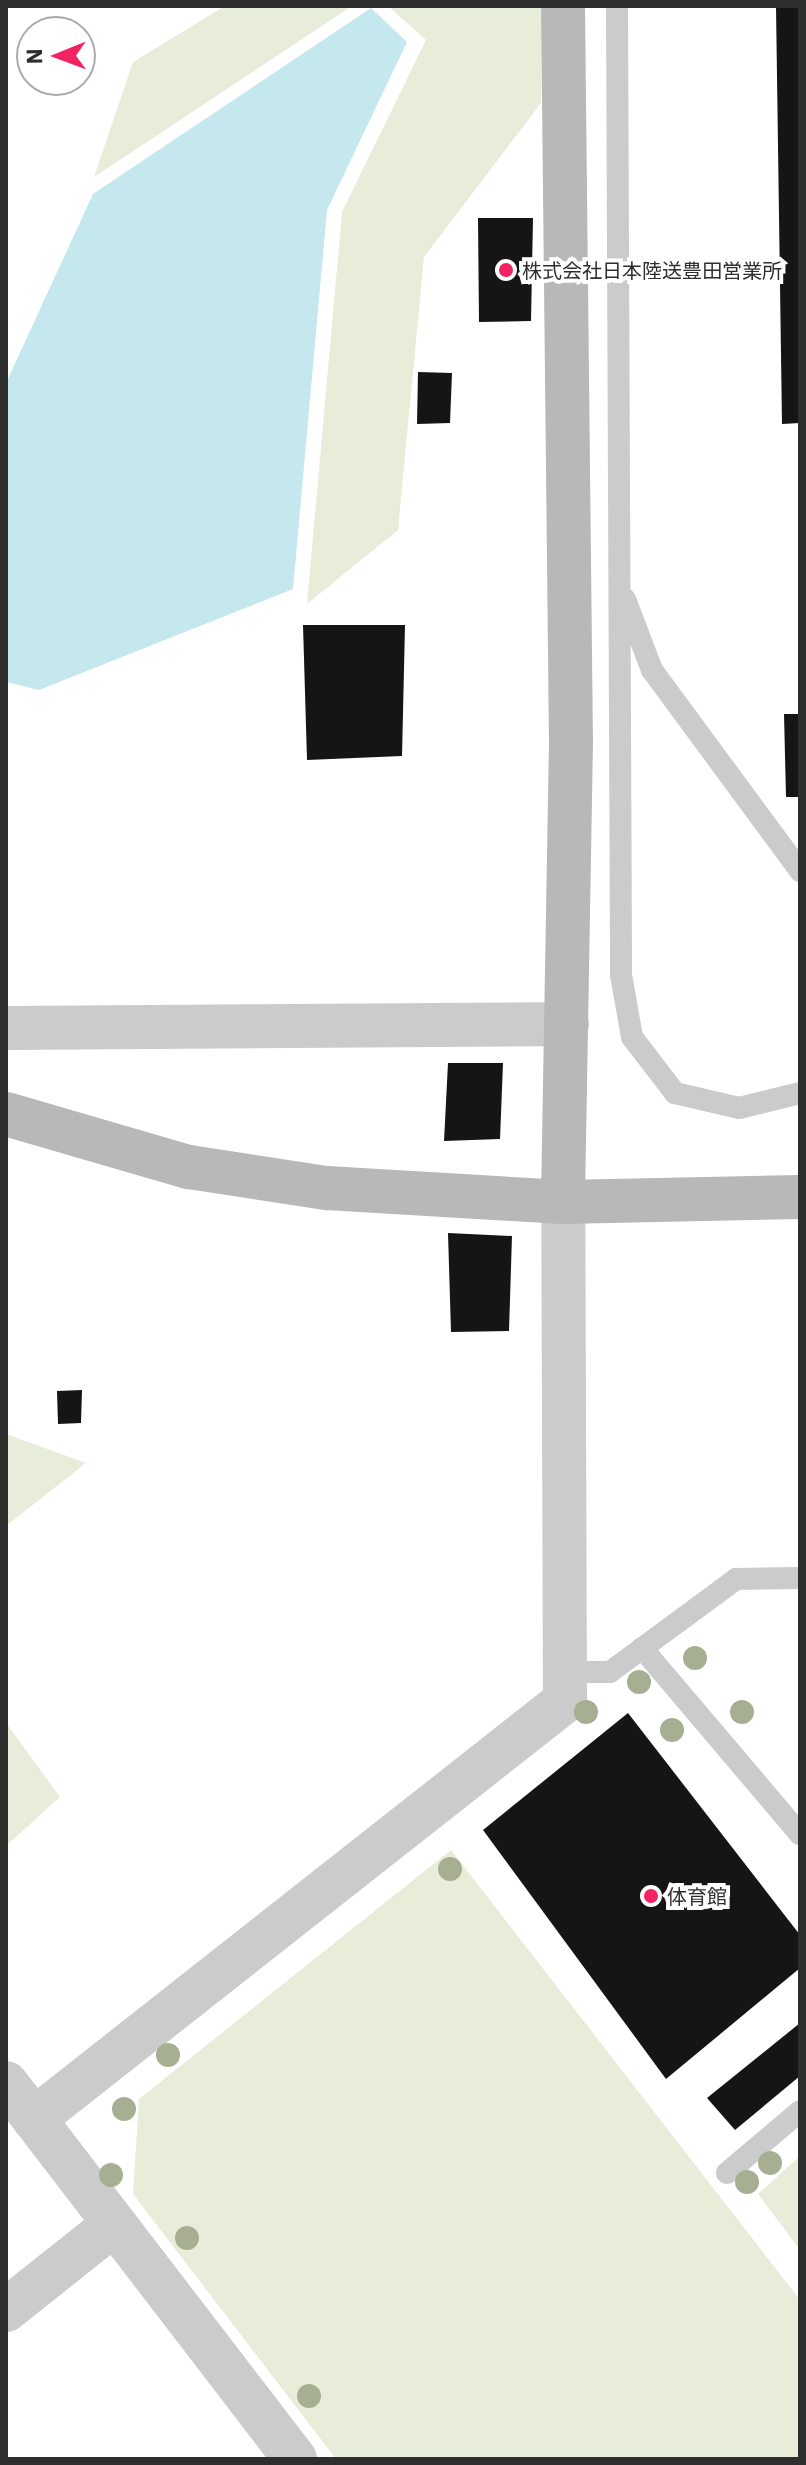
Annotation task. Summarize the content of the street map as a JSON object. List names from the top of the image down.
{
  "places": ["株式会社日本陸送豊田営業所", "体育館"],
  "north": "left"
}
